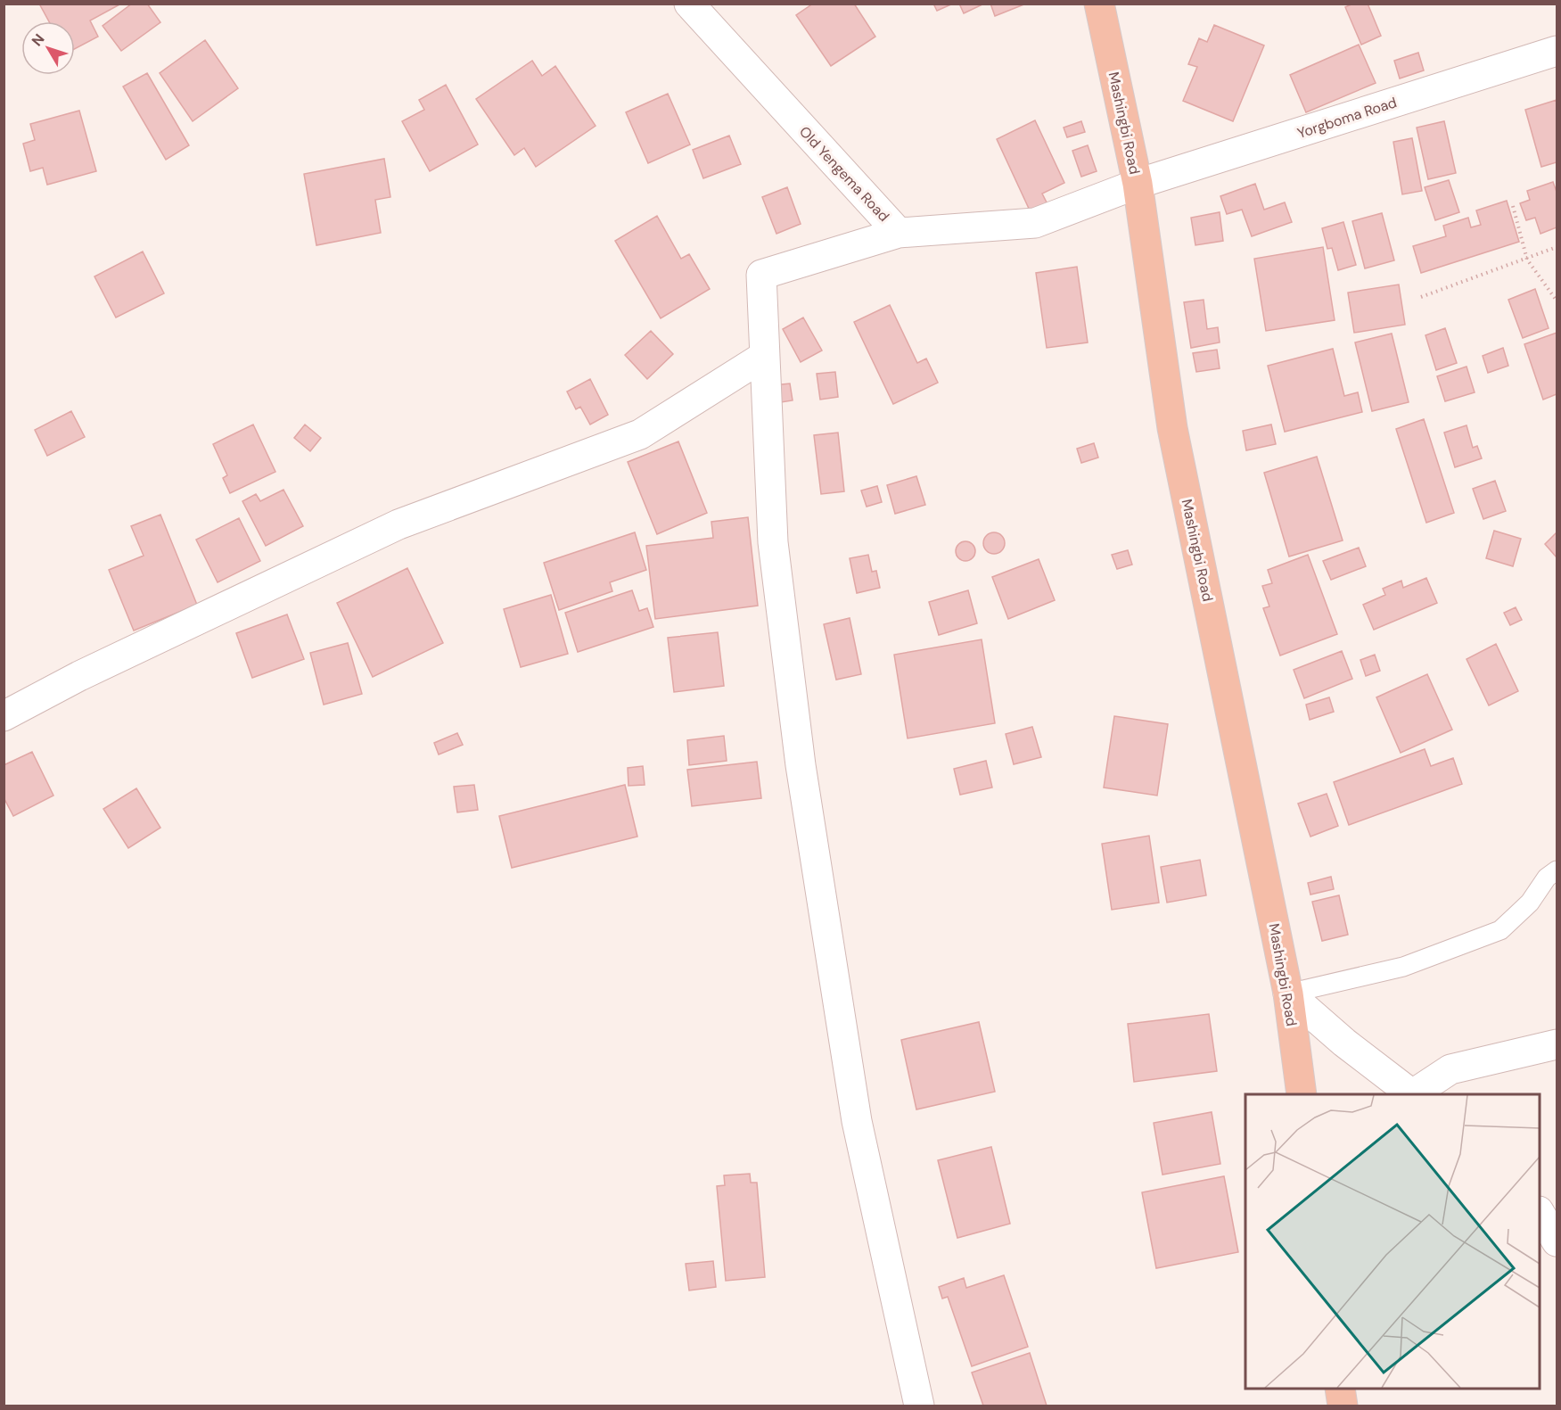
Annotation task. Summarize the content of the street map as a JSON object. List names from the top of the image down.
{
  "streets": {
    "main road": ["Mashingbi Road"],
    "street": ["Yorgboma Road", "Old Yengema Road"]
  },
  "crossings": [
    ["Yorgboma Road", "Mashingbi Road"],
    ["Yorgboma Road", "Old Yengema Road"],
    ["Mashingbi Road", "Old Yengema Road"]
  ],
  "north": "top left"
}
